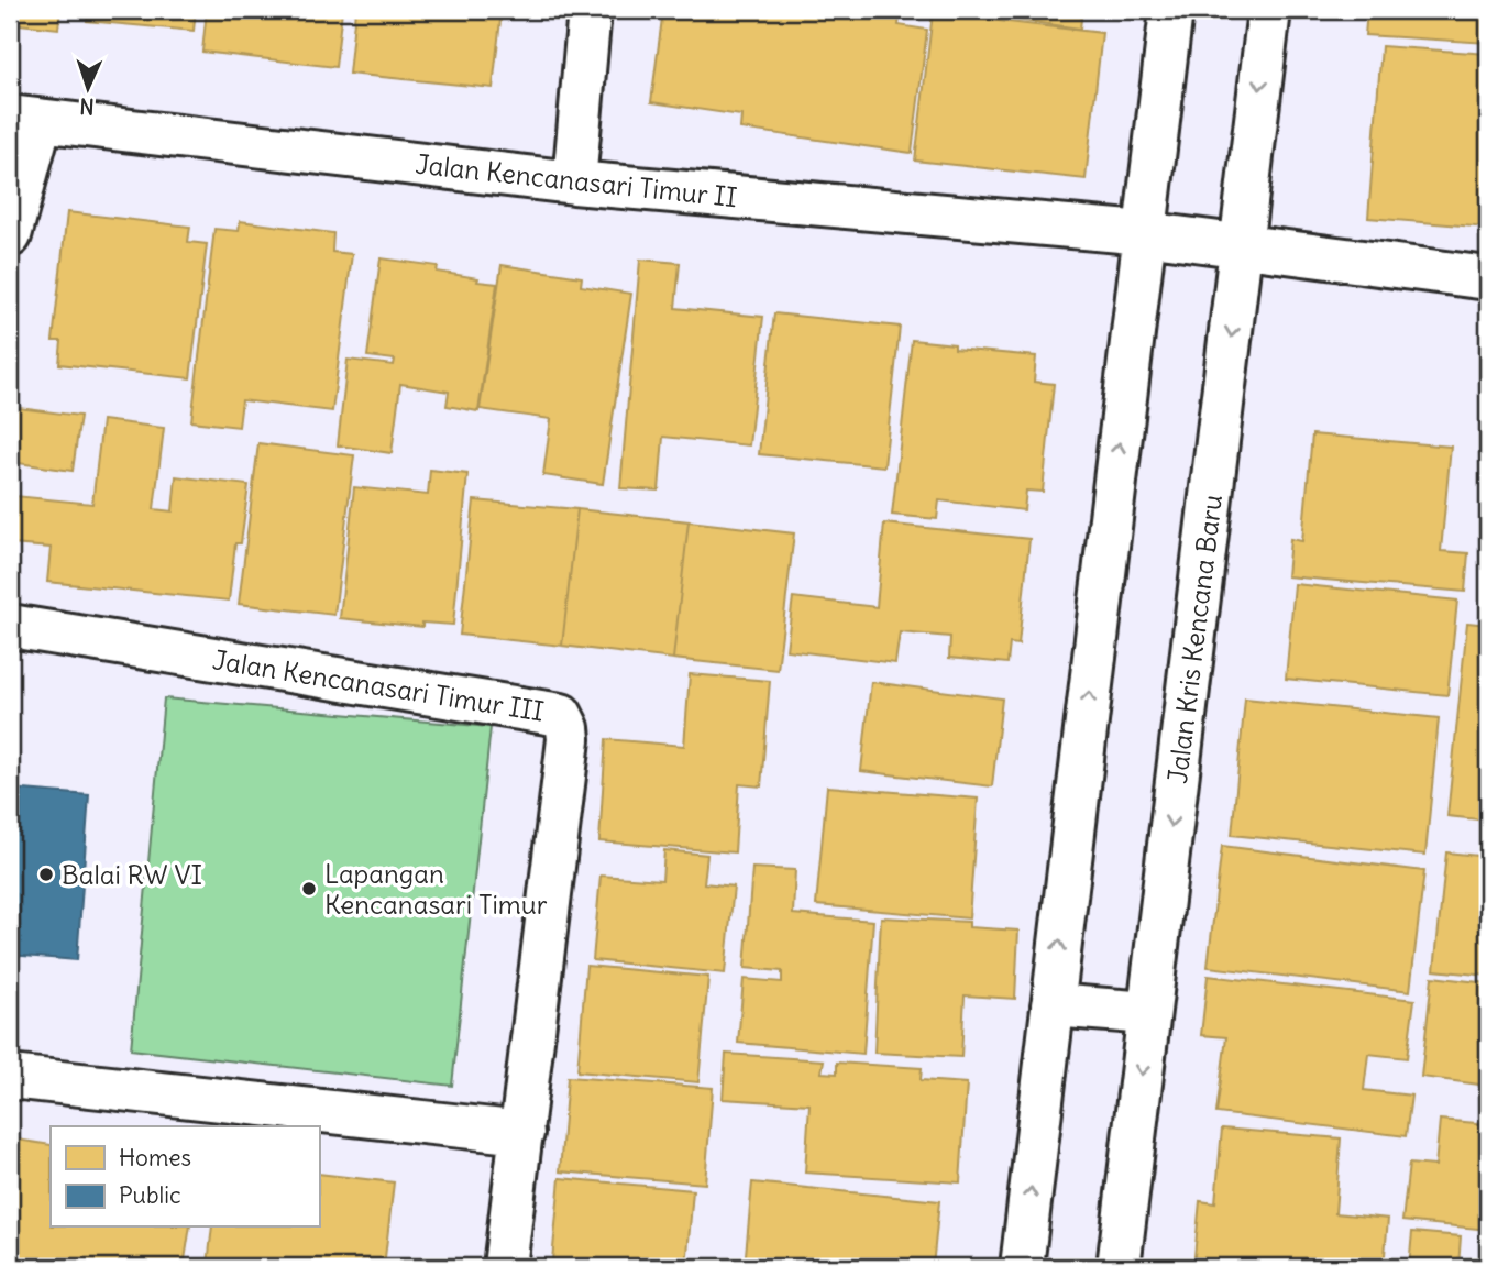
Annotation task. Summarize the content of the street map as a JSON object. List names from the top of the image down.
{
  "streets": {
    "street": ["Jalan Kencanasari Timur II", "Jalan Kris Kencana Baru", "Jalan Kencanasari Timur III"]
  },
  "crossings": [
    ["Jalan Kencanasari Timur II", "Jalan Kris Kencana Baru"]
  ],
  "places": ["Balai RW VI", "Lapangan Kencanasari Timur"],
  "legend": ["Homes", "Public"],
  "north": "bottom"
}
